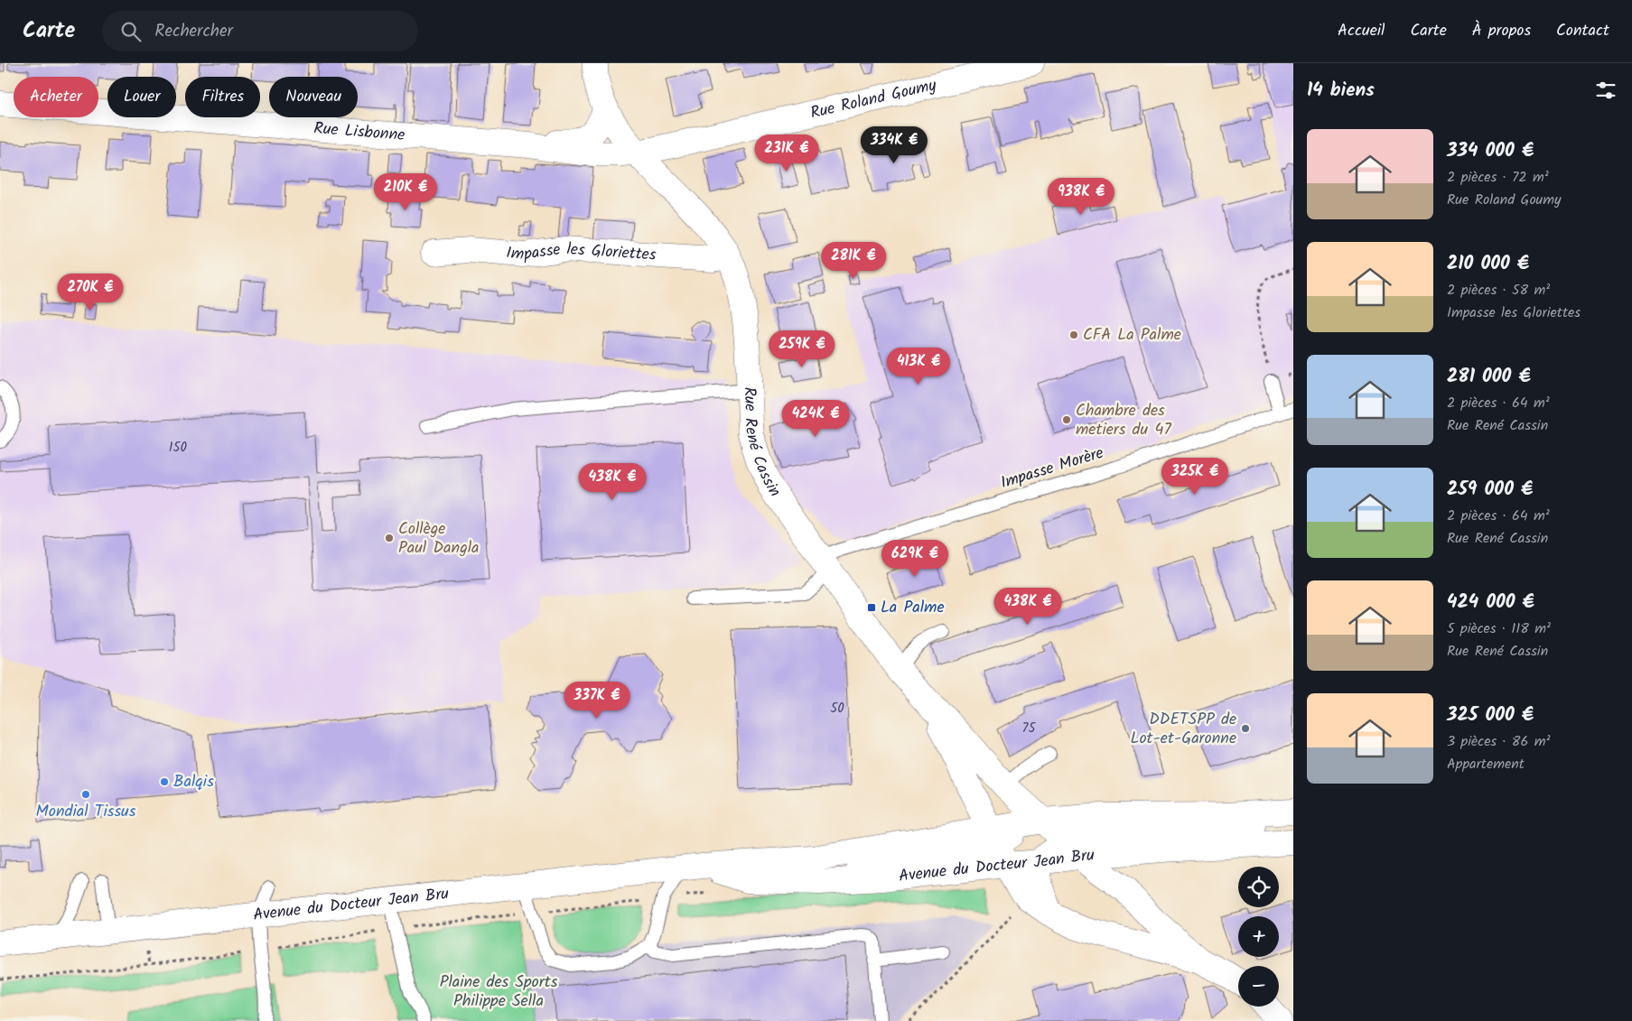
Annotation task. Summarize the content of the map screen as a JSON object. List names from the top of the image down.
{
  "streets": {
    "street": [
      "Rue Roland Goumy",
      "Rue Lisbonne",
      "Impasse les Gloriettes",
      "Rue René Cassin",
      "Avenue du Docteur Jean Bru"
    ],
    "lane": ["Impasse Morère"]
  },
  "crossings": [
    ["Rue Roland Goumy", "Rue Lisbonne"],
    ["Rue Roland Goumy", "Rue René Cassin"],
    ["Rue Lisbonne", "Rue René Cassin"],
    ["Impasse les Gloriettes", "Rue René Cassin"],
    ["Rue René Cassin", "Impasse Morère"]
  ],
  "parks": ["Plaine des Sports Philippe Sella"],
  "places": {
    "other": [
      "CFA La Palme",
      "Chambre des metiers du 47",
      "Collège Paul Dangla",
      "DDETSPP de Lot-et-Garonne",
      "Balqis",
      "Mondial Tissus"
    ],
    "transit": ["La Palme"]
  },
  "house_numbers": ["150", "50", "75"],
  "page": {
    "header": "Carte",
    "search": "Rechercher",
    "nav": [
      "Accueil",
      "Carte",
      "À propos",
      "Contact"
    ],
    "heading": "14 biens",
    "chip": [
      "Acheter",
      "Louer",
      "Filtres",
      "Nouveau"
    ],
    "list": [
      {
        "name": "334 000 €",
        "note": "2 pièces · 72 m² · Rue Roland Goumy"
      },
      {
        "name": "210 000 €",
        "note": "2 pièces · 58 m² · Impasse les Gloriettes"
      },
      {
        "name": "281 000 €",
        "note": "2 pièces · 64 m² · Rue René Cassin"
      },
      {
        "name": "259 000 €",
        "note": "2 pièces · 64 m² · Rue René Cassin"
      },
      {
        "name": "424 000 €",
        "note": "5 pièces · 118 m² · Rue René Cassin"
      },
      {
        "name": "325 000 €",
        "note": "3 pièces · 86 m² · Appartement"
      }
    ],
    "price": [
      "334K €",
      "231K €",
      "210K €",
      "938K €",
      "281K €",
      "270K €",
      "259K €",
      "413K €",
      "424K €",
      "325K €",
      "438K €",
      "629K €",
      "438K €",
      "337K €"
    ],
    "map_buttons": ["+", "−"]
  }
}
